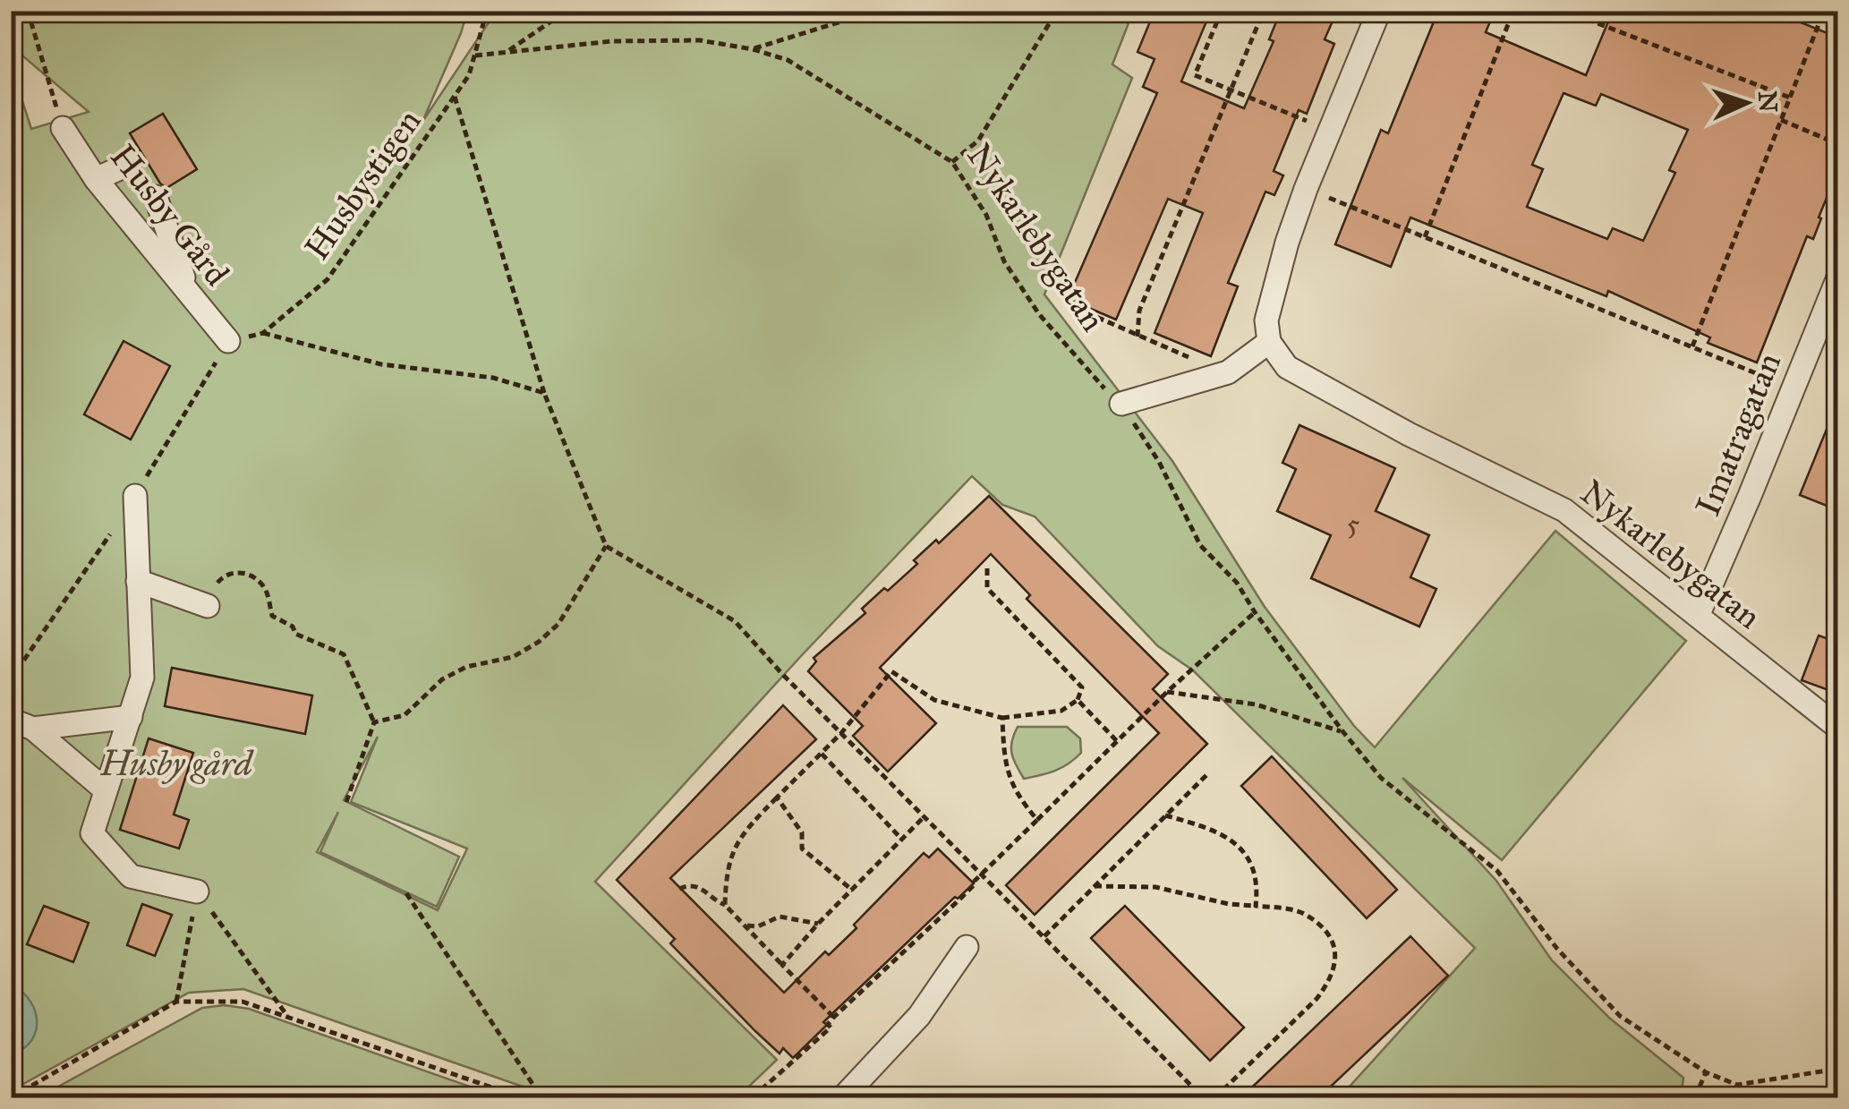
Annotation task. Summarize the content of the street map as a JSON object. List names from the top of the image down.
{
  "streets": {
    "street": ["Husby Gård", "Nykarlebygatan", "Imatragatan"],
    "path": ["Husbystigen"]
  },
  "crossings": [
    ["Husbystigen", "Husby Gård"],
    ["Husbystigen", "Nykarlebygatan"],
    ["Nykarlebygatan", "Imatragatan"]
  ],
  "parks": ["Husby gård"],
  "house_numbers": ["5"],
  "north": "right"
}
